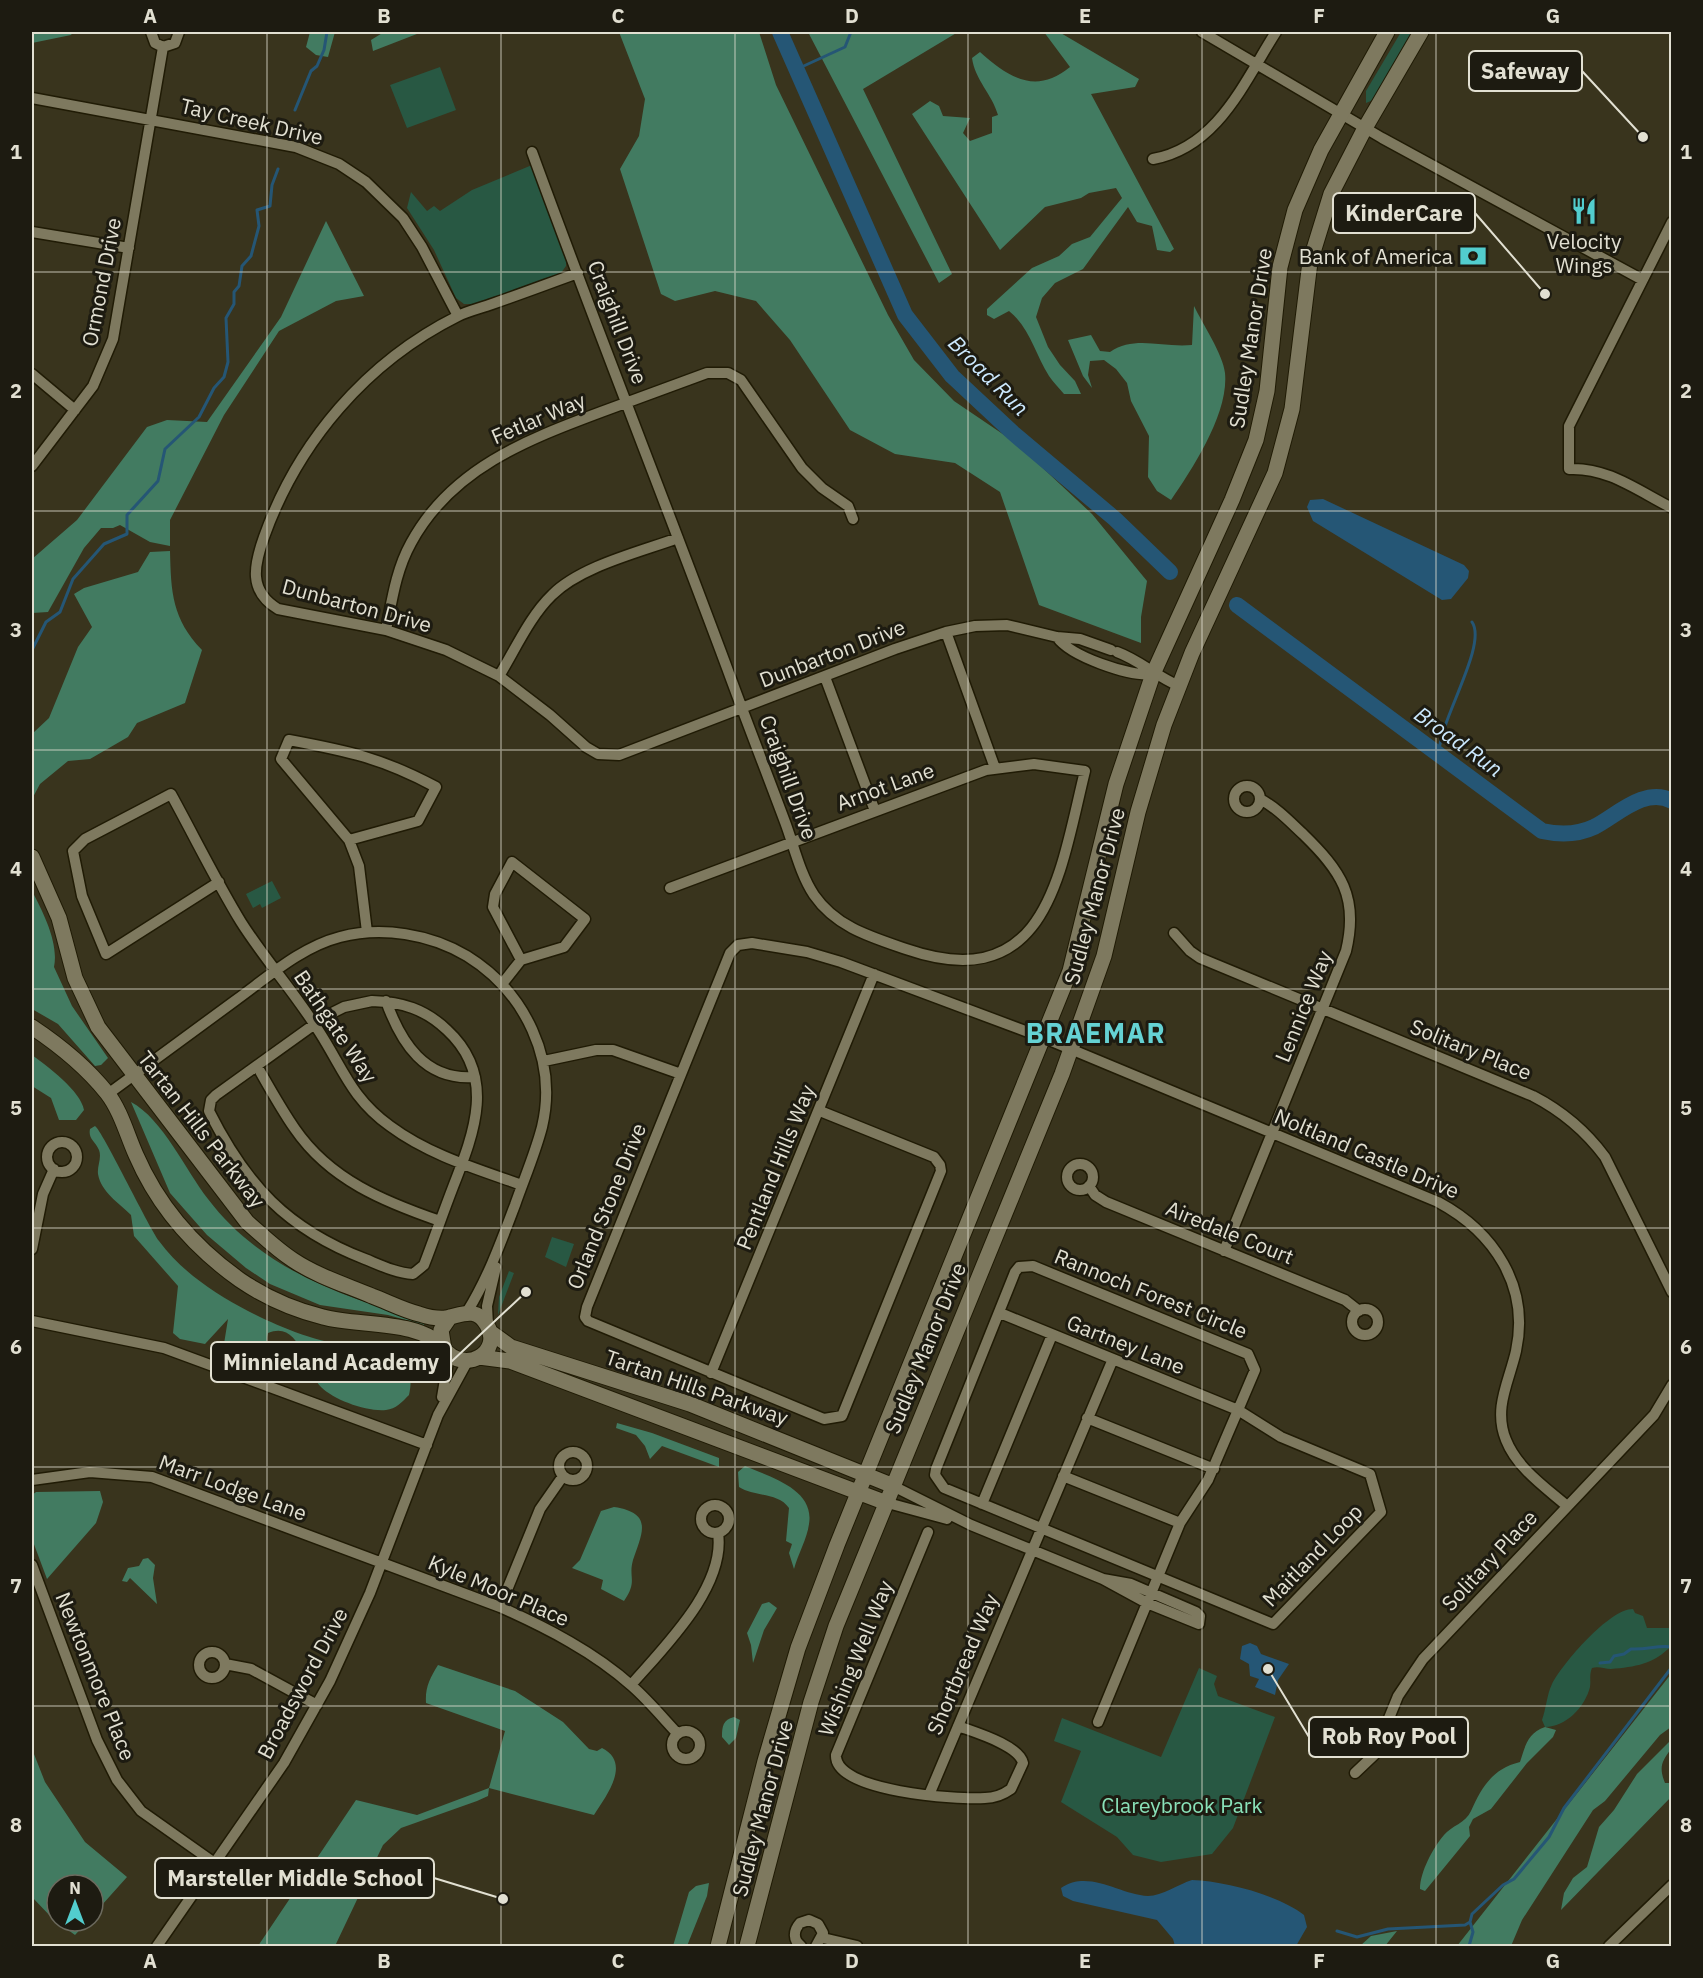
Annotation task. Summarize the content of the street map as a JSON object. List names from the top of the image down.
{
  "streets": {
    "main road": ["Sudley Manor Drive", "Tartan Hills Parkway"],
    "street": [
      "Tay Creek Drive",
      "Ormond Drive",
      "Craighill Drive",
      "Fetlar Way",
      "Dunbarton Drive",
      "Arnot Lane",
      "Lennice Way",
      "Bathgate Way",
      "Solitary Place",
      "Noltland Castle Drive",
      "Pentland Hills Way",
      "Orland Stone Drive",
      "Airedale Court",
      "Rannoch Forest Circle",
      "Gartney Lane",
      "Marr Lodge Lane",
      "Maitland Loop",
      "Kyle Moor Place",
      "Wishing Well Way",
      "Shortbread Way",
      "Newtonmore Place",
      "Broadsword Drive"
    ]
  },
  "crossings": [
    ["Tay Creek Drive", "Ormond Drive"],
    ["Tay Creek Drive", "Dunbarton Drive"],
    ["Craighill Drive", "Fetlar Way"],
    ["Craighill Drive", "Dunbarton Drive"],
    ["Craighill Drive", "Arnot Lane"],
    ["Sudley Manor Drive", "Dunbarton Drive"],
    ["Sudley Manor Drive", "Tartan Hills Parkway"],
    ["Sudley Manor Drive", "Noltland Castle Drive"],
    ["Sudley Manor Drive", "Orland Stone Drive"],
    ["Fetlar Way", "Dunbarton Drive"],
    ["Lennice Way", "Solitary Place"],
    ["Lennice Way", "Noltland Castle Drive"],
    ["Lennice Way", "Airedale Court"],
    ["Solitary Place", "Noltland Castle Drive"],
    ["Tartan Hills Parkway", "Broadsword Drive"],
    ["Noltland Castle Drive", "Orland Stone Drive"],
    ["Pentland Hills Way", "Orland Stone Drive"],
    ["Rannoch Forest Circle", "Gartney Lane"],
    ["Rannoch Forest Circle", "Maitland Loop"],
    ["Rannoch Forest Circle", "Shortbread Way"],
    ["Gartney Lane", "Maitland Loop"],
    ["Gartney Lane", "Shortbread Way"],
    ["Marr Lodge Lane", "Kyle Moor Place"],
    ["Marr Lodge Lane", "Broadsword Drive"],
    ["Kyle Moor Place", "Broadsword Drive"],
    ["Wishing Well Way", "Shortbread Way"],
    ["Newtonmore Place", "Broadsword Drive"]
  ],
  "districts": ["BRAEMAR"],
  "water": ["Broad Run"],
  "parks": ["Clareybrook Park"],
  "places": {
    "other": [
      "Safeway",
      "KinderCare",
      "Minnieland Academy",
      "Rob Roy Pool",
      "Marsteller Middle School"
    ],
    "restaurant": ["Velocity Wings"],
    "bank": ["Bank of America"]
  },
  "north": "top",
  "grid": {
    "columns": [
      "A",
      "B",
      "C",
      "D",
      "E",
      "F",
      "G"
    ],
    "rows": [
      "1",
      "2",
      "3",
      "4",
      "5",
      "6",
      "7",
      "8"
    ]
  }
}
